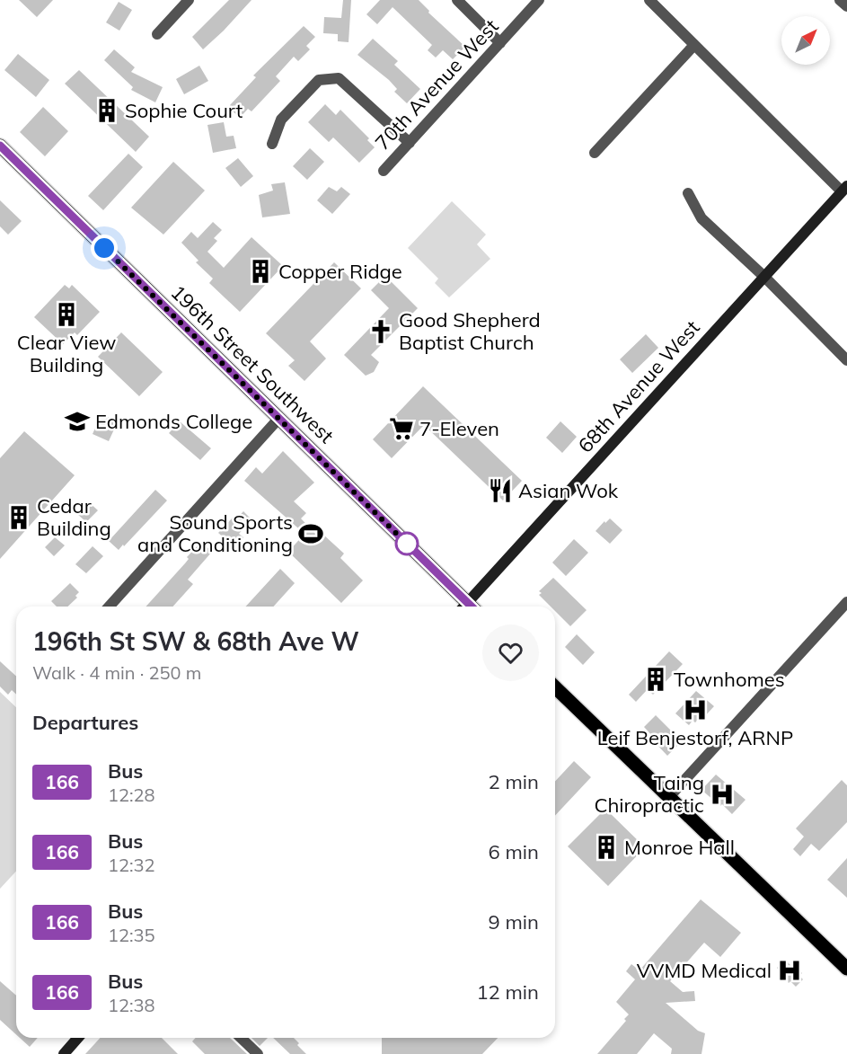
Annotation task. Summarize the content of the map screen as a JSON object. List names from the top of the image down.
{
  "streets": {
    "main road": ["196th Street Southwest"],
    "street": ["70th Avenue West", "68th Avenue West"]
  },
  "places": {
    "building": [
      "Sophie Court",
      "Copper Ridge",
      "Clear View Building",
      "Cedar Building",
      "Townhomes",
      "Monroe Hall"
    ],
    "church": ["Good Shepherd Baptist Church"],
    "school or university": ["Edmonds College"],
    "supermarket": ["7-Eleven"],
    "restaurant": ["Asian Wok"],
    "sports": ["Sound Sports and Conditioning"],
    "hospital": ["Leif Benjestorf, ARNP", "Taing Chiropractic", "VVMD Medical"]
  },
  "lines": ["bus line 166"],
  "north": "top right",
  "page": {
    "heading": [
      ["196th St SW & 68th Ave W", "Walk · 4 min · 250 m"],
      "Departures"
    ],
    "list": [
      {
        "mark": "166",
        "name": "Bus",
        "note": "12:28",
        "value": "2 min"
      },
      {
        "mark": "166",
        "name": "Bus",
        "note": "12:32",
        "value": "6 min"
      },
      {
        "mark": "166",
        "name": "Bus",
        "note": "12:35",
        "value": "9 min"
      },
      {
        "mark": "166",
        "name": "Bus",
        "note": "12:38",
        "value": "12 min"
      }
    ]
  }
}
